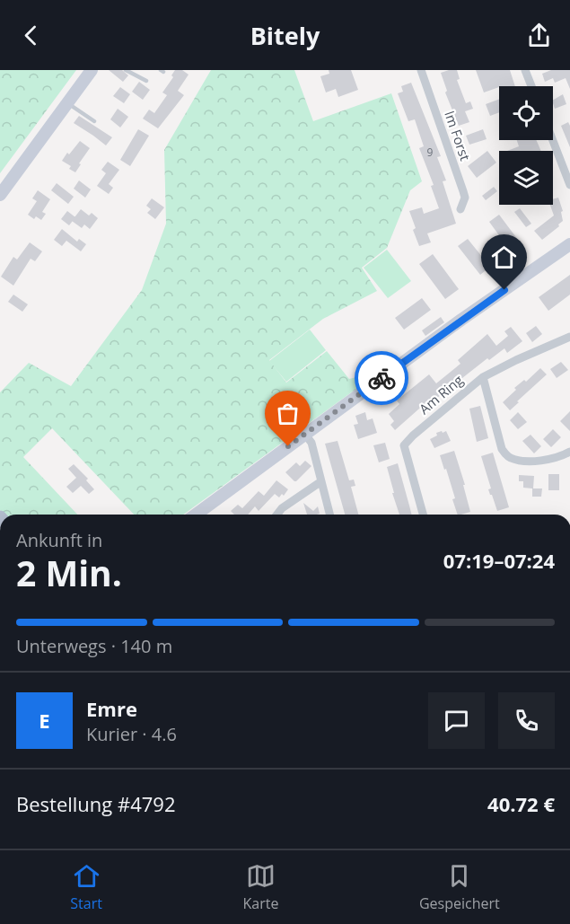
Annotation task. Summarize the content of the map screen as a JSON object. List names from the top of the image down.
{
  "streets": {
    "street": ["Im Forst", "Am Ring"]
  },
  "house_numbers": ["9"],
  "page": {
    "header": "Bitely",
    "heading": ["2 Min.", "Ankunft in", "07:19–07:24"],
    "panel": [
      "Emre",
      "Kurier · 4.6",
      "Bestellung #4792",
      "40.72 €"
    ],
    "bar": "Unterwegs · 140 m",
    "round": "E",
    "tabs": ["Start", "Karte", "Gespeichert"]
  }
}
